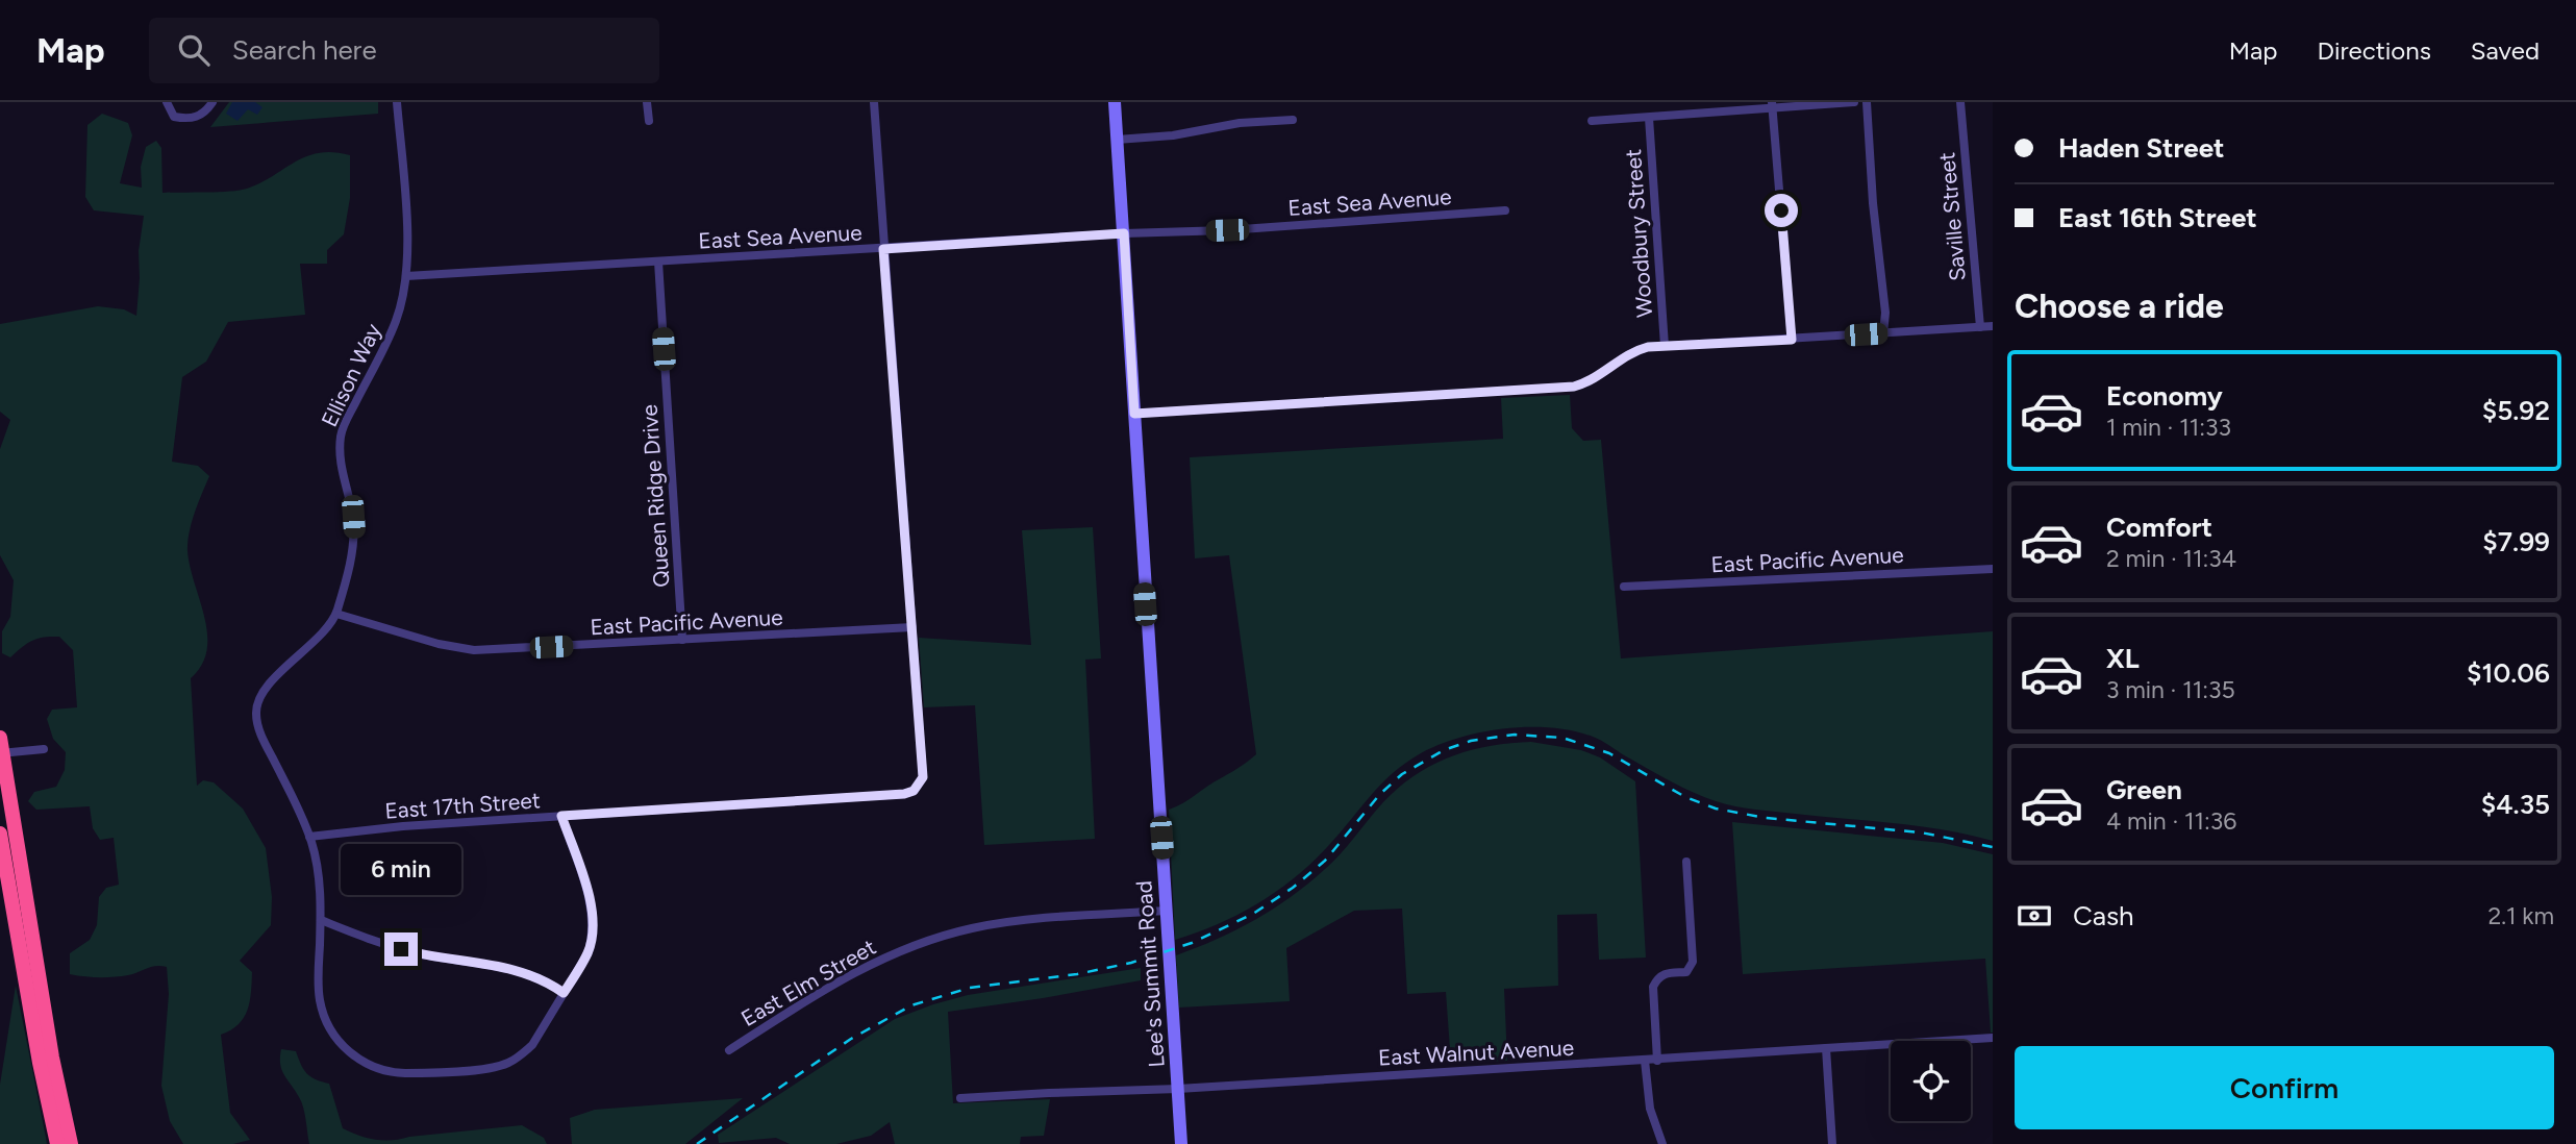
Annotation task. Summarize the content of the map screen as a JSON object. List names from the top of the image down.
{
  "streets": {
    "main road": ["Lee's Summit Road"],
    "street": [
      "East Sea Avenue",
      "Saville Street",
      "Woodbury Street",
      "Ellison Way",
      "Queen Ridge Drive",
      "East Pacific Avenue",
      "East 17th Street",
      "East Elm Street",
      "East Walnut Avenue"
    ]
  },
  "crossings": [
    ["East Sea Avenue", "Ellison Way"],
    ["East Sea Avenue", "Queen Ridge Drive"],
    ["East Sea Avenue", "Lee's Summit Road"],
    ["Ellison Way", "East Pacific Avenue"],
    ["Ellison Way", "East 17th Street"],
    ["Queen Ridge Drive", "East Pacific Avenue"],
    ["East Pacific Avenue", "East 17th Street"],
    ["Lee's Summit Road", "East Elm Street"],
    ["Lee's Summit Road", "East Walnut Avenue"]
  ],
  "page": {
    "header": "Map",
    "search": "Search here",
    "nav": ["Map", "Directions", "Saved"],
    "banner": ["Haden Street", "East 16th Street"],
    "heading": "Choose a ride",
    "list": [
      {
        "name": "Economy",
        "note": "1 min · 11:33",
        "value": "$5.92"
      },
      {
        "name": "Comfort",
        "note": "2 min · 11:34",
        "value": "$7.99"
      },
      {
        "name": "XL",
        "note": "3 min · 11:35",
        "value": "$10.06"
      },
      {
        "name": "Green",
        "note": "4 min · 11:36",
        "value": "$4.35"
      }
    ],
    "bubble": "6 min",
    "pay": ["Cash", "2.1 km"],
    "buttons": "Confirm"
  }
}
